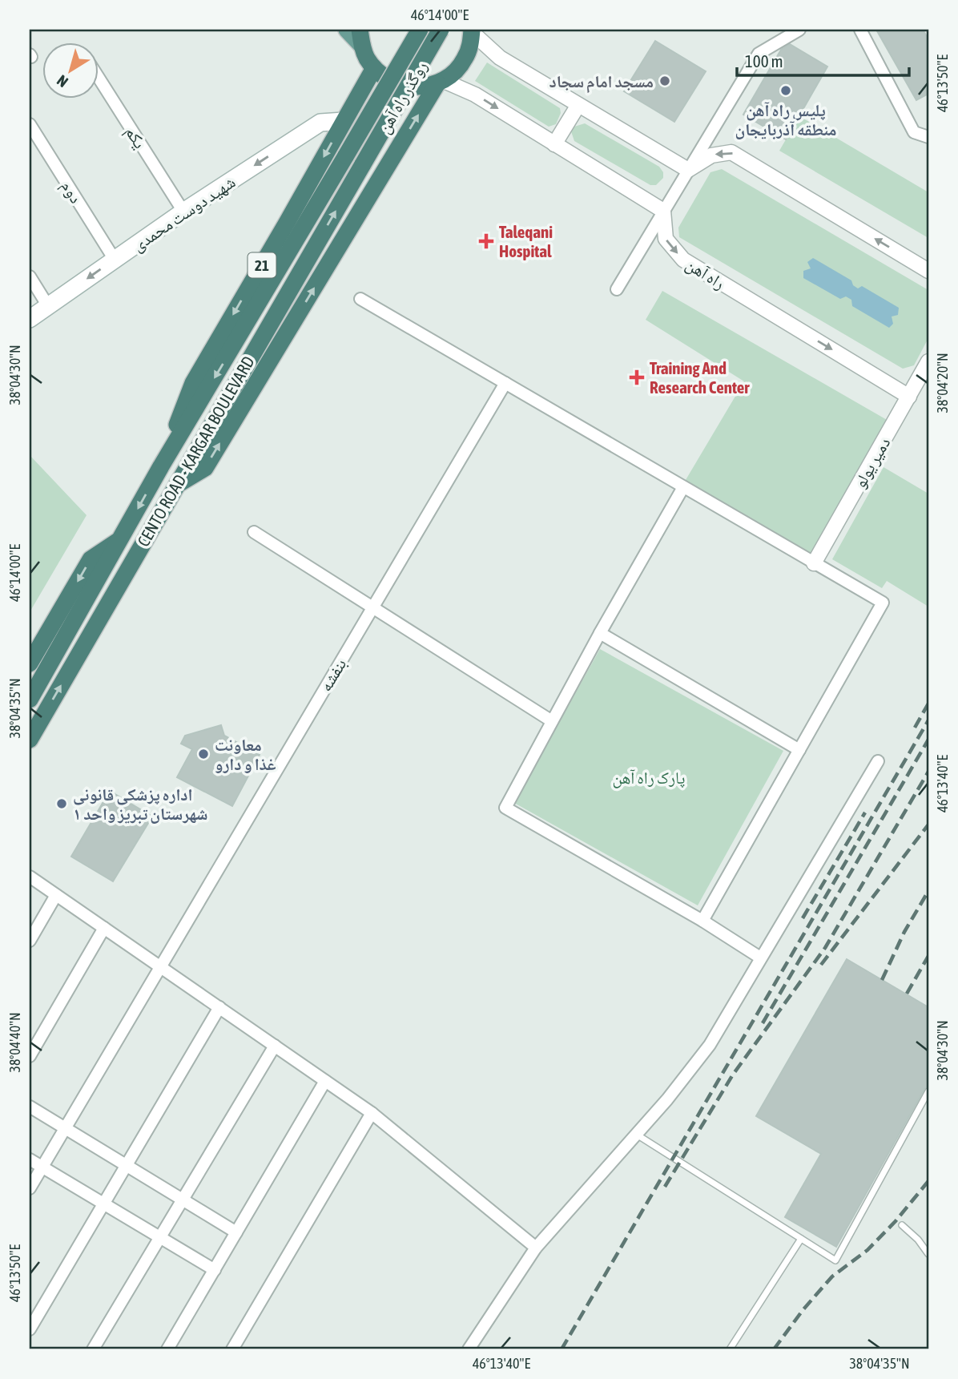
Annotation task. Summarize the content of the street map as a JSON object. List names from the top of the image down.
{
  "streets": {
    "highway": ["روگذر راه آهن", "21", "CENTO ROAD - KARGAR BOULEVARD"],
    "main road": ["شهید دوست محمدی"],
    "street": [
      "یکم",
      "دوم",
      "راه آهن",
      "دمیر یولو",
      "بنفشه"
    ]
  },
  "crossings": [
    ["روگذر راه آهن", "CENTO ROAD - KARGAR BOULEVARD"],
    ["یکم", "شهید دوست محمدی"],
    ["دوم", "شهید دوست محمدی"],
    ["شهید دوست محمدی", "21"],
    ["21", "CENTO ROAD - KARGAR BOULEVARD"],
    ["راه آهن", "دمیر یولو"]
  ],
  "one_way": ["شهید دوست محمدی"],
  "parks": ["پارک راه آهن"],
  "places": {
    "other": [
      "مسجد امام سجاد",
      "پلیس راه آهن منطقه آذربایجان",
      "معاونت غذا و دارو",
      "اداره پزشکی قانونی شهرستان تبریز واحد ۱"
    ],
    "health": ["Taleqani Hospital", "Training And Research Center"]
  },
  "scale_bar": "100 m",
  "north": "bottom left",
  "coordinates": [
    "46°14'00\"E",
    "46°13'50\"E",
    "38°04'30\"N",
    "38°04'20\"N",
    "38°04'35\"N",
    "46°13'40\"E",
    "38°04'40\"N"
  ]
}
